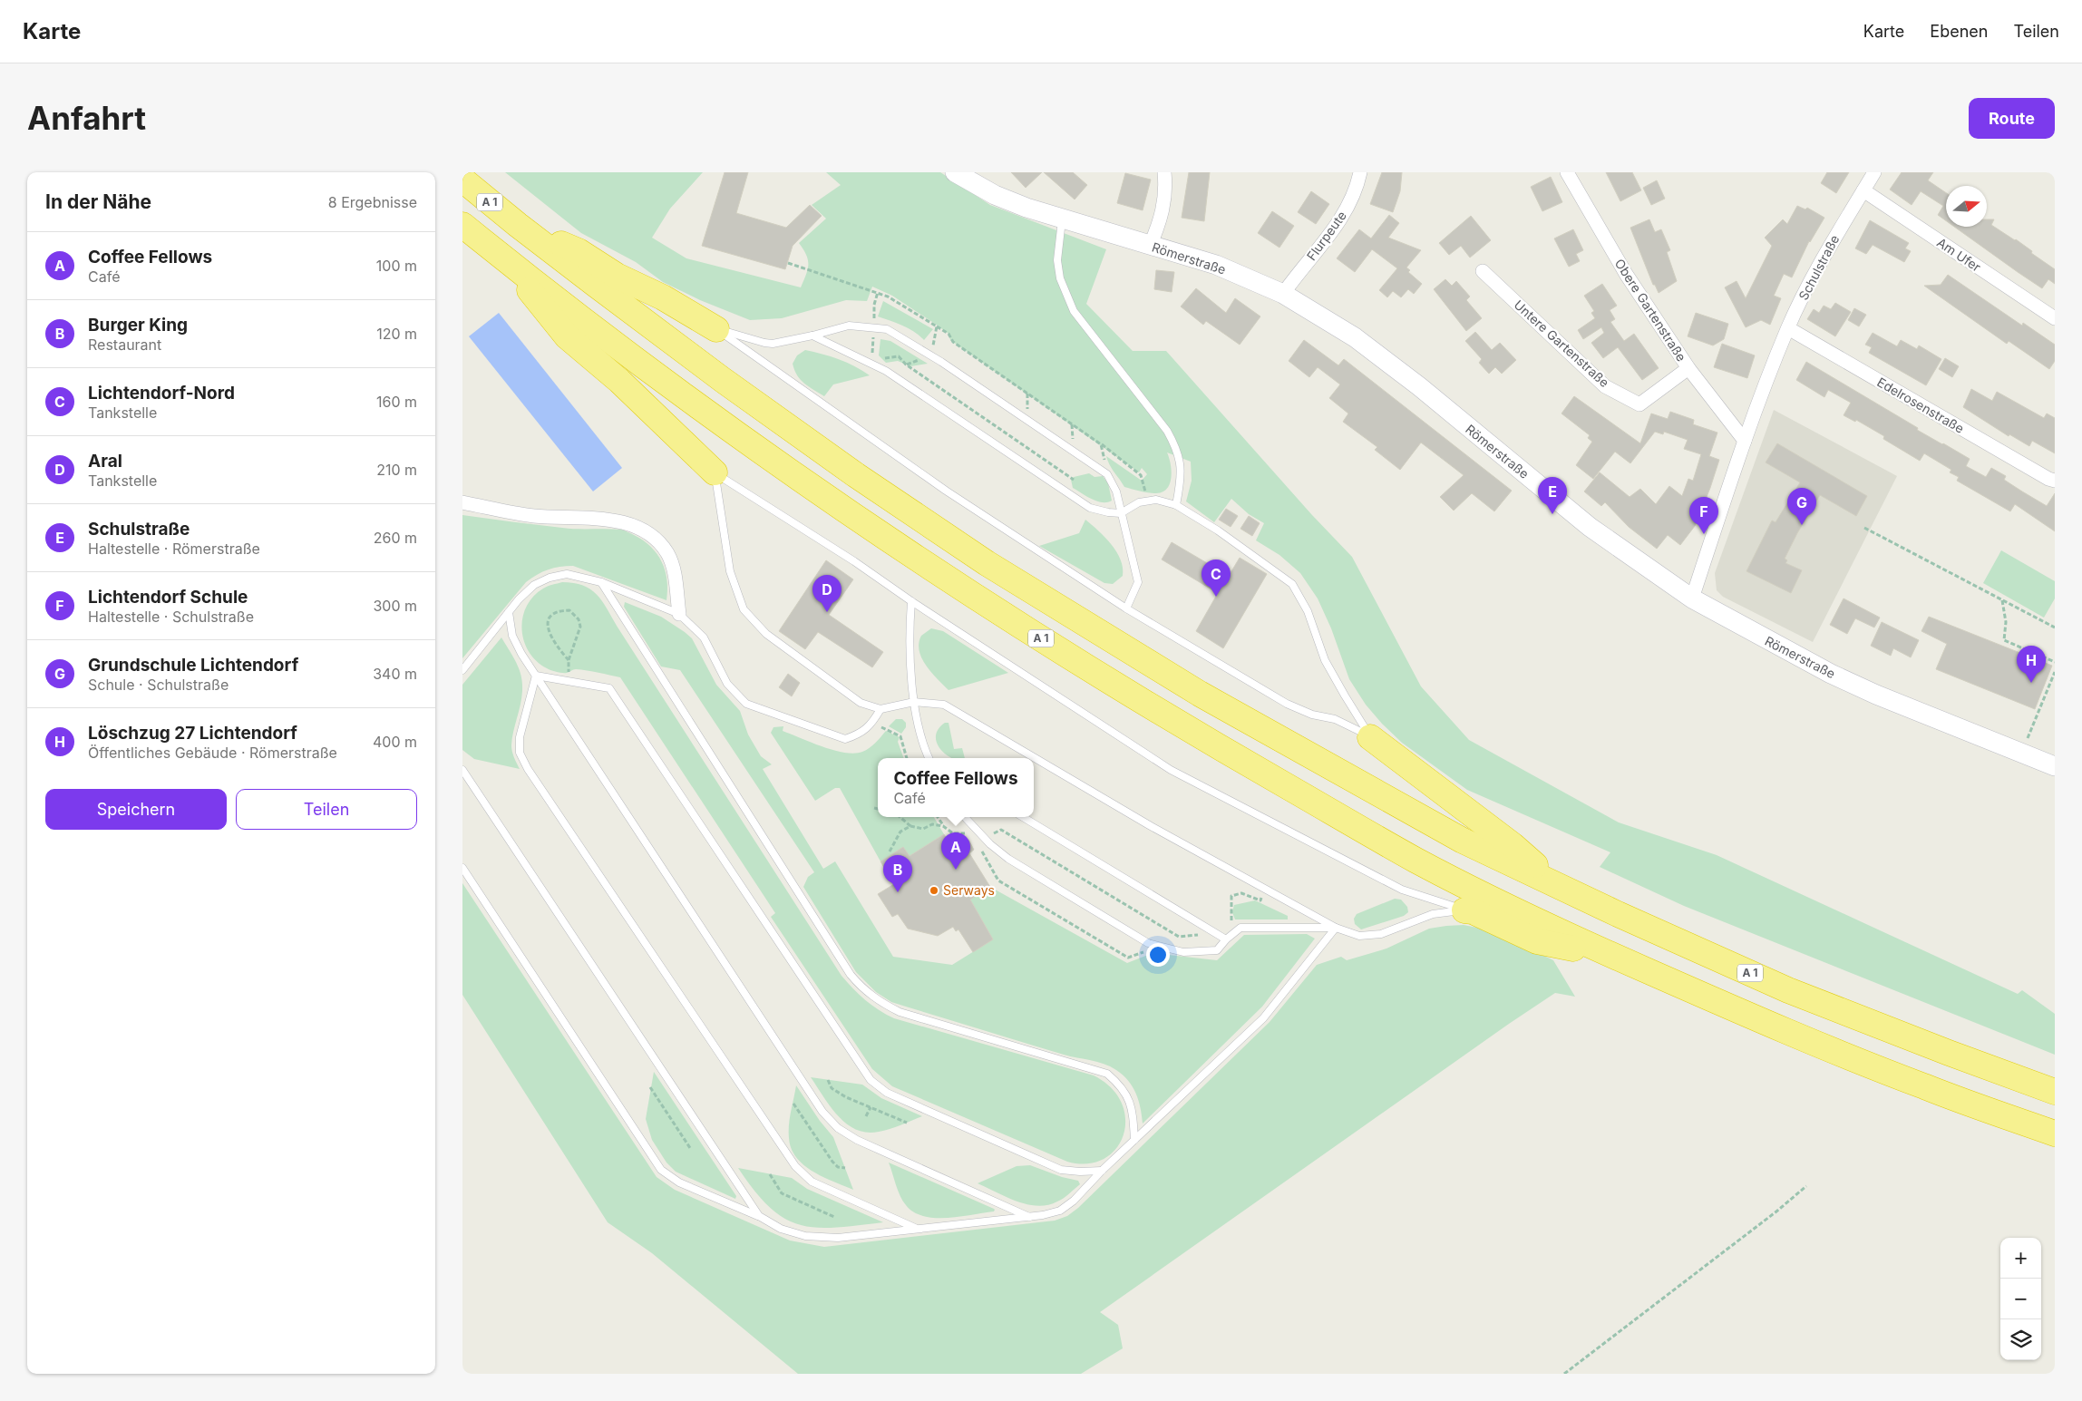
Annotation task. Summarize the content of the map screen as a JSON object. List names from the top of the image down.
{
  "streets": {
    "highway": ["A 1"],
    "street": [
      "Flurpeute",
      "Am Ufer",
      "Römerstraße",
      "Schulstraße",
      "Obere Gartenstraße",
      "Untere Gartenstraße",
      "Edelrosenstraße"
    ]
  },
  "crossings": [
    ["Flurpeute", "Römerstraße"],
    ["Am Ufer", "Schulstraße"],
    ["Römerstraße", "Schulstraße"],
    ["Schulstraße", "Obere Gartenstraße"],
    ["Schulstraße", "Edelrosenstraße"],
    ["Obere Gartenstraße", "Untere Gartenstraße"]
  ],
  "places": ["Serways"],
  "north": "right",
  "page": {
    "header": "Karte",
    "nav": ["Karte", "Ebenen", "Teilen"],
    "buttons": [
      "Route",
      ["Speichern", "Teilen"]
    ],
    "title": "Anfahrt",
    "heading": ["In der Nähe", "8 Ergebnisse"],
    "list": [
      {
        "mark": "A",
        "name": "Coffee Fellows",
        "note": "Café",
        "value": "100 m"
      },
      {
        "mark": "B",
        "name": "Burger King",
        "note": "Restaurant",
        "value": "120 m"
      },
      {
        "mark": "C",
        "name": "Lichtendorf-Nord",
        "note": "Tankstelle",
        "value": "160 m"
      },
      {
        "mark": "D",
        "name": "Aral",
        "note": "Tankstelle",
        "value": "210 m"
      },
      {
        "mark": "E",
        "name": "Schulstraße",
        "note": "Haltestelle · Römerstraße",
        "value": "260 m"
      },
      {
        "mark": "F",
        "name": "Lichtendorf Schule",
        "note": "Haltestelle · Schulstraße",
        "value": "300 m"
      },
      {
        "mark": "G",
        "name": "Grundschule Lichtendorf",
        "note": "Schule · Schulstraße",
        "value": "340 m"
      },
      {
        "mark": "H",
        "name": "Löschzug 27 Lichtendorf",
        "note": "Öffentliches Gebäude · Römerstraße",
        "value": "400 m"
      }
    ],
    "pins": [
      "E",
      "G",
      "F",
      "C",
      "D",
      "H",
      "A",
      "B"
    ],
    "popup": ["Coffee Fellows", "Café"],
    "map_buttons": ["+", "−"]
  }
}
